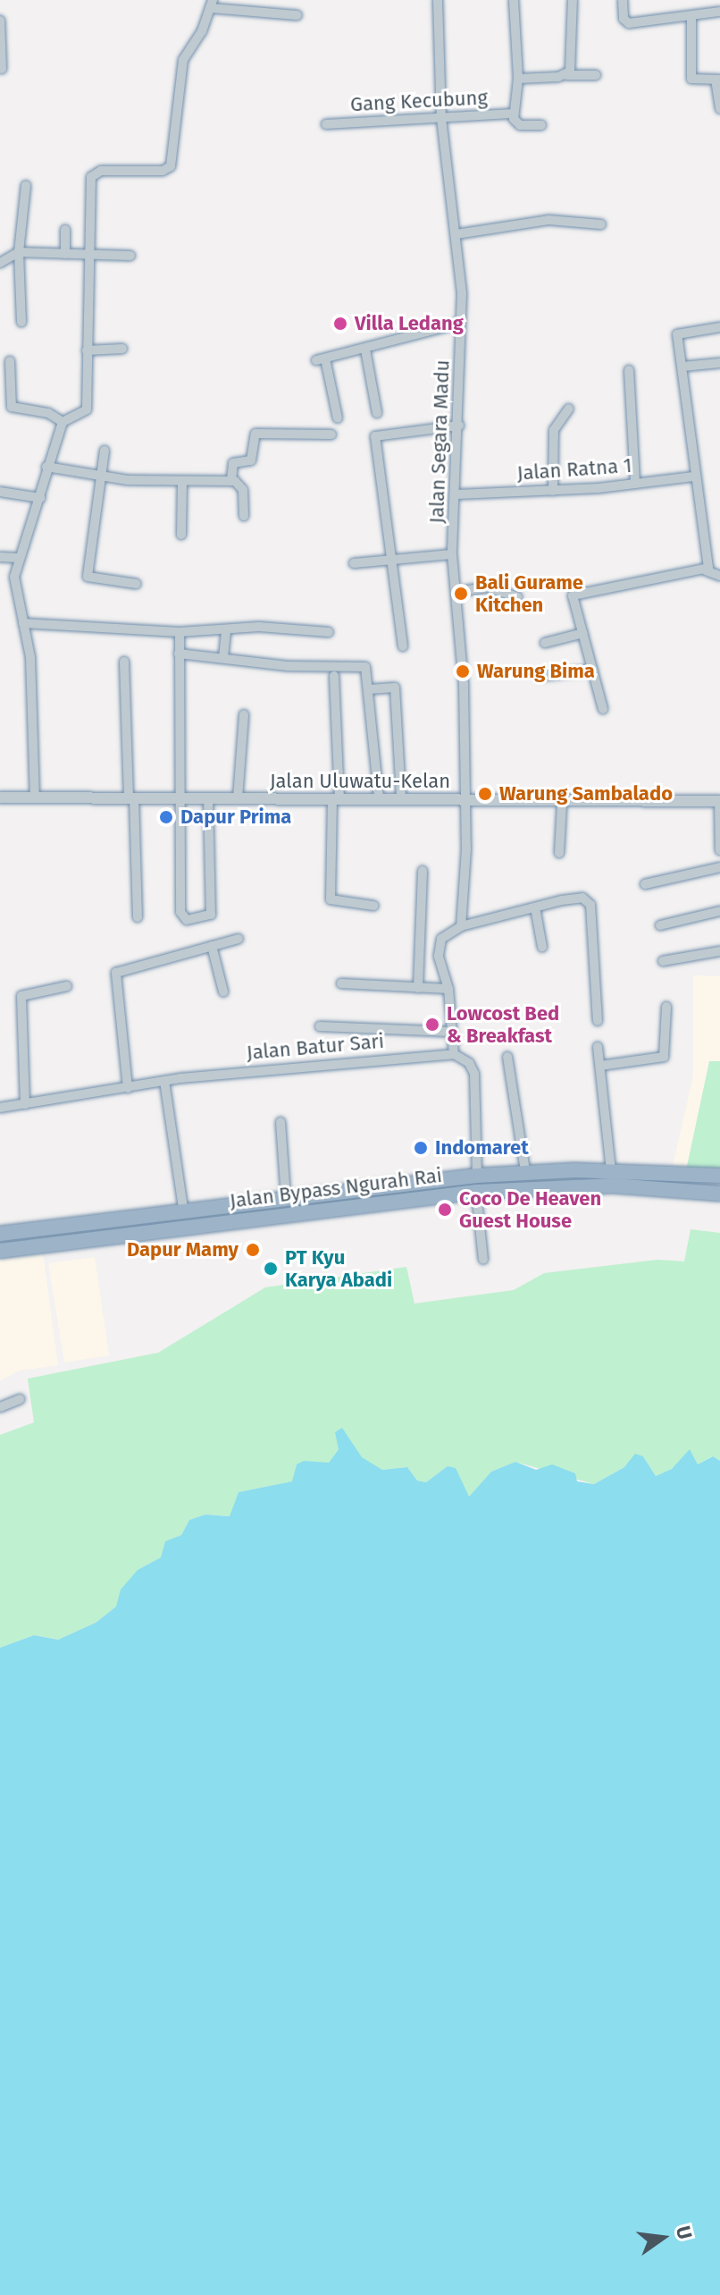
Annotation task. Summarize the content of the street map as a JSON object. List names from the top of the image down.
{
  "streets": {
    "highway": ["Jalan Bypass Ngurah Rai"],
    "street": [
      "Gang Kecubung",
      "Jalan Segara Madu",
      "Jalan Ratna 1",
      "Jalan Uluwatu-Kelan",
      "Jalan Batur Sari"
    ]
  },
  "crossings": [
    ["Gang Kecubung", "Jalan Segara Madu"],
    ["Jalan Segara Madu", "Jalan Ratna 1"],
    ["Jalan Segara Madu", "Jalan Uluwatu-Kelan"]
  ],
  "places": [
    "Villa Ledang",
    "Bali Gurame Kitchen",
    "Warung Bima",
    "Warung Sambalado",
    "Dapur Prima",
    "Lowcost Bed & Breakfast",
    "Indomaret",
    "Coco De Heaven Guest House",
    "Dapur Mamy",
    "PT Kyu Karya Abadi"
  ],
  "north": "right"
}
